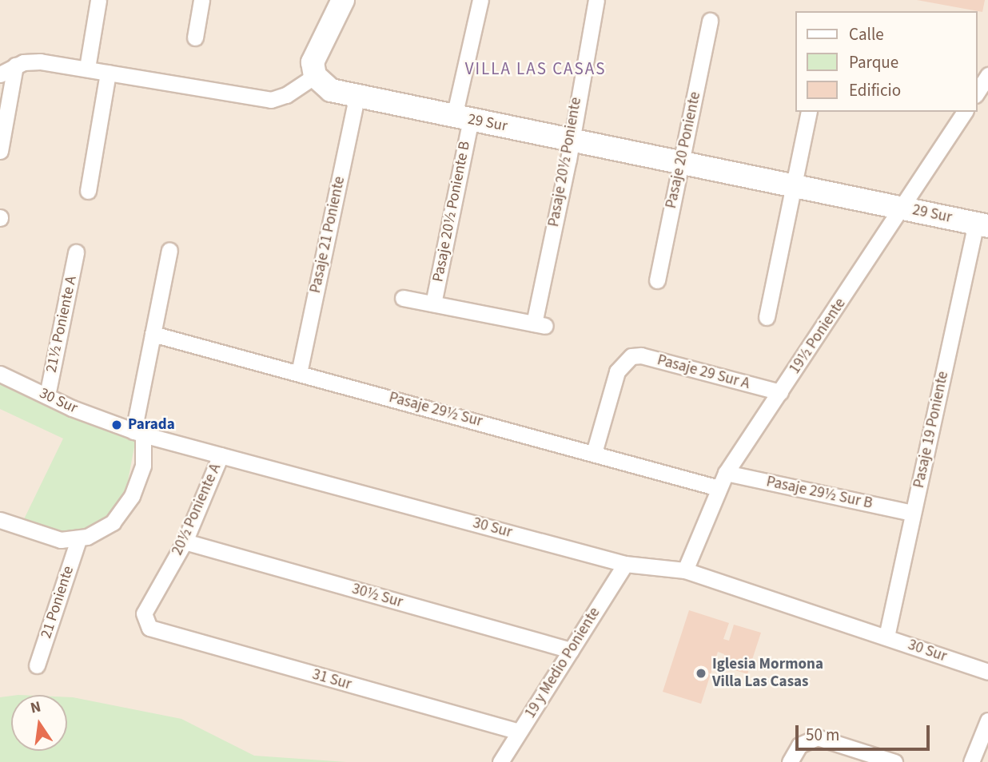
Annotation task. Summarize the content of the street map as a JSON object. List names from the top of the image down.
{
  "streets": {
    "street": [
      "29 Sur",
      "Pasaje 20 Poniente",
      "Pasaje 20½ Poniente",
      "Pasaje 20½ Poniente B",
      "Pasaje 21 Poniente",
      "21½ Poniente A",
      "19½ Poniente",
      "Pasaje 29 Sur A",
      "30 Sur",
      "Pasaje 29½ Sur",
      "Pasaje 19 Poniente",
      "Pasaje 29½ Sur B",
      "20½ Poniente A",
      "30½ Sur",
      "21 Poniente",
      "19 y Medio Poniente",
      "31 Sur"
    ]
  },
  "crossings": [
    ["29 Sur", "Pasaje 20 Poniente"],
    ["29 Sur", "Pasaje 20½ Poniente"],
    ["29 Sur", "Pasaje 20½ Poniente B"],
    ["29 Sur", "Pasaje 21 Poniente"],
    ["29 Sur", "19½ Poniente"],
    ["29 Sur", "Pasaje 19 Poniente"],
    ["Pasaje 20½ Poniente", "Pasaje 20½ Poniente B"],
    ["Pasaje 21 Poniente", "Pasaje 29½ Sur"],
    ["21½ Poniente A", "30 Sur"],
    ["19½ Poniente", "Pasaje 29 Sur A"],
    ["19½ Poniente", "30 Sur"],
    ["19½ Poniente", "Pasaje 29½ Sur"],
    ["19½ Poniente", "Pasaje 29½ Sur B"],
    ["Pasaje 29 Sur A", "Pasaje 29½ Sur"],
    ["30 Sur", "Pasaje 19 Poniente"],
    ["30 Sur", "20½ Poniente A"],
    ["30 Sur", "19 y Medio Poniente"],
    ["Pasaje 19 Poniente", "Pasaje 29½ Sur B"],
    ["20½ Poniente A", "30½ Sur"],
    ["20½ Poniente A", "31 Sur"],
    ["30½ Sur", "19 y Medio Poniente"],
    ["19 y Medio Poniente", "31 Sur"]
  ],
  "districts": ["VILLA LAS CASAS"],
  "places": ["Parada", "Iglesia Mormona Villa Las Casas"],
  "legend": ["Calle", "Parque", "Edificio"],
  "scale_bar": "50 m",
  "north": "top"
}
